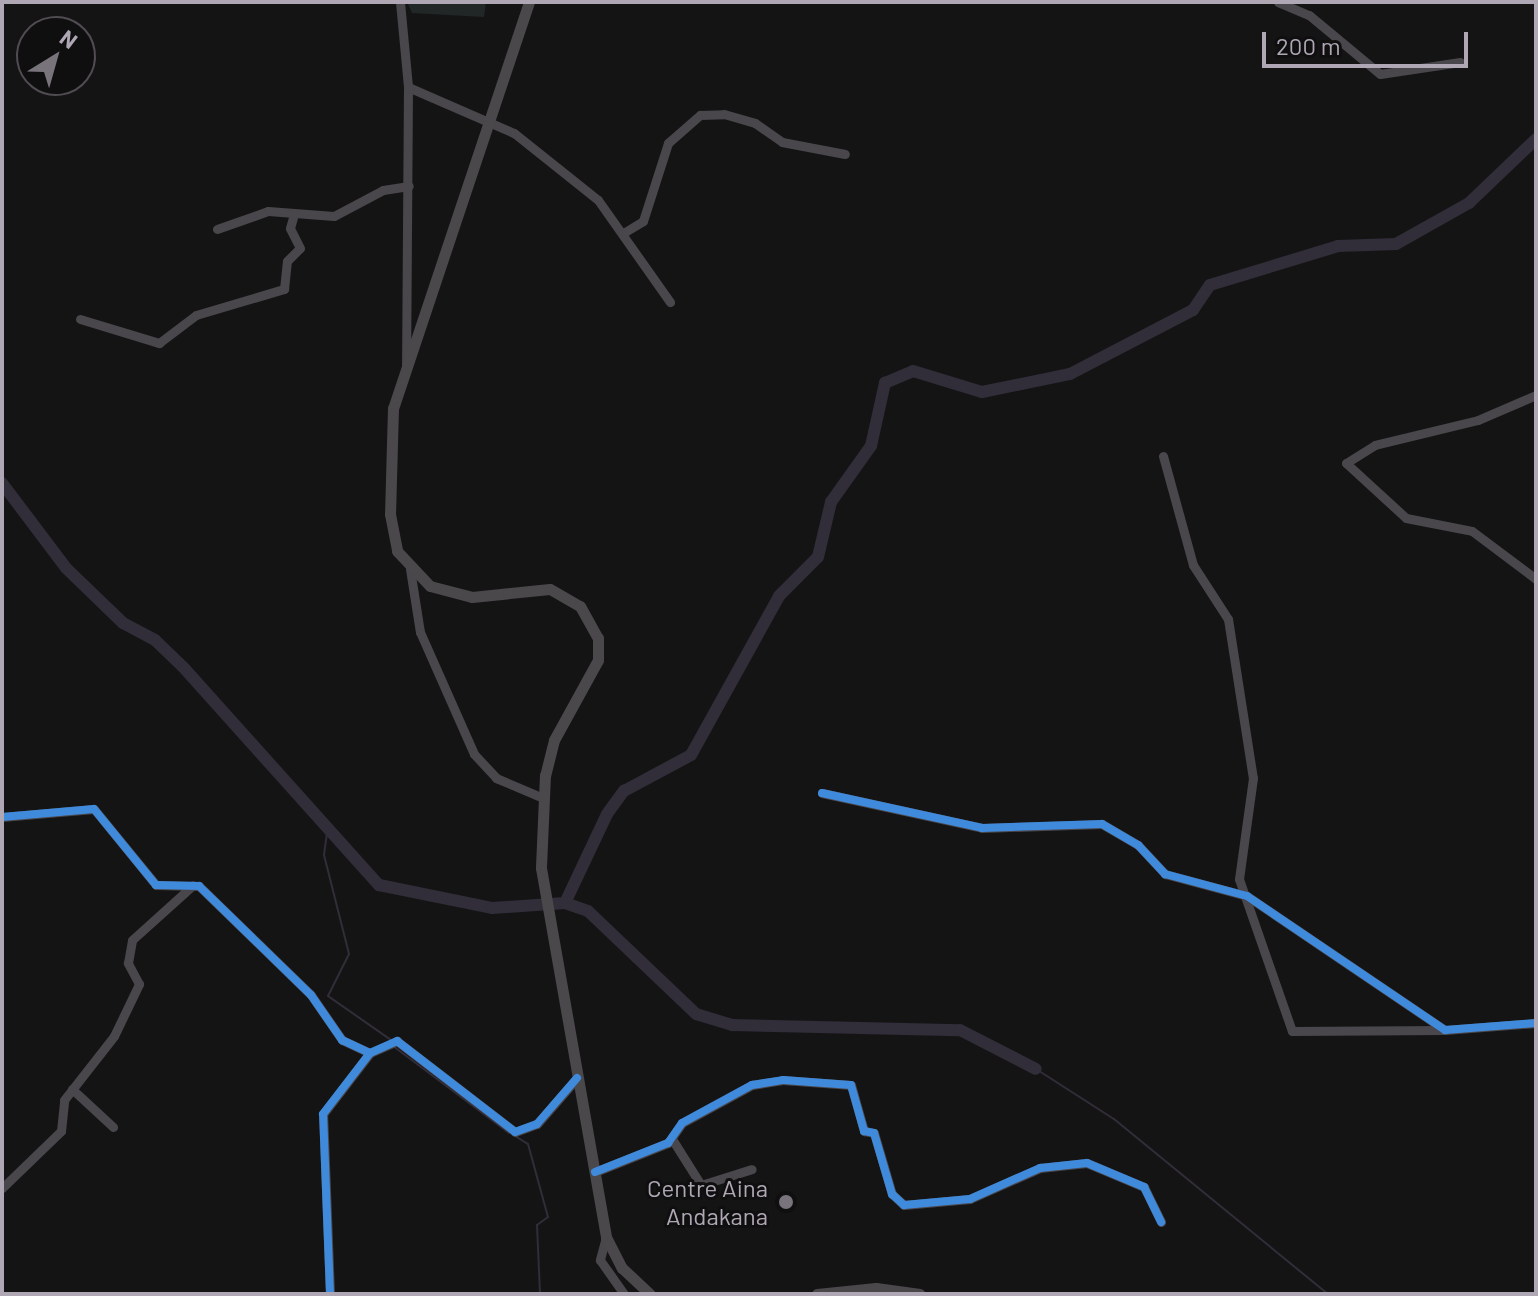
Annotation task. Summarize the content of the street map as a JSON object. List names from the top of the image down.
{
  "places": ["Centre Aina Andakana"],
  "scale_bar": "200 m",
  "north": "top right"
}
